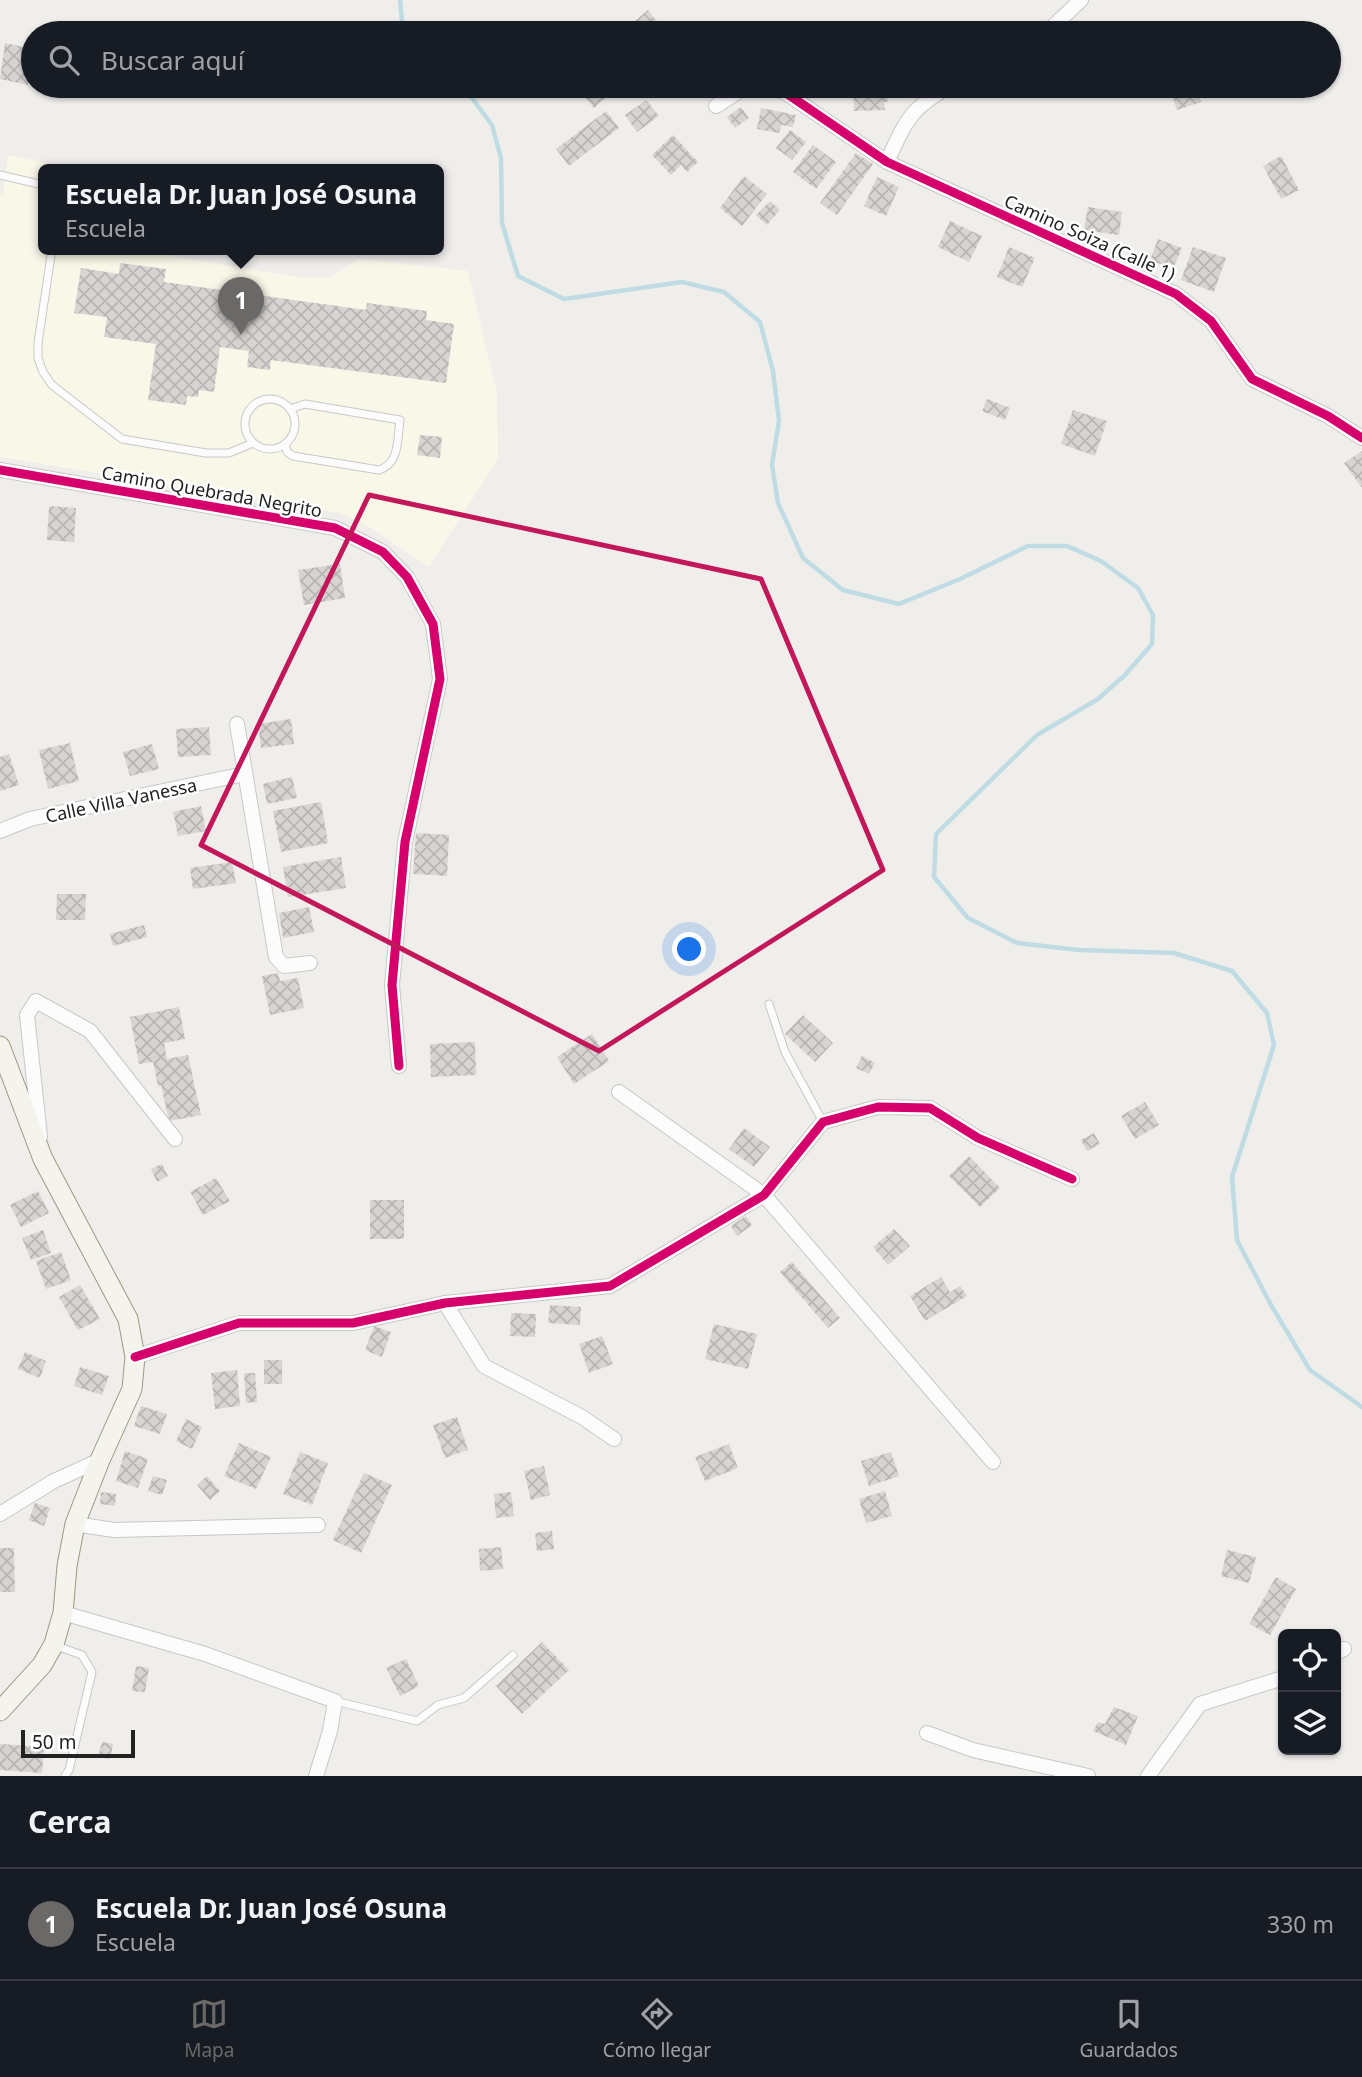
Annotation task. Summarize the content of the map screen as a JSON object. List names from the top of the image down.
{
  "streets": {
    "street": ["Camino Soiza (Calle 1)", "Camino Quebrada Negrito", "Calle Villa Vanessa"]
  },
  "scale_bar": "50 m",
  "page": {
    "search": "Buscar aquí",
    "popup": ["Escuela Dr. Juan José Osuna", "Escuela"],
    "pins": "1",
    "scale": "50 m",
    "heading": "Cerca",
    "list": [
      {
        "mark": "1",
        "name": "Escuela Dr. Juan José Osuna",
        "note": "Escuela",
        "value": "330 m"
      }
    ],
    "nav": ["Mapa", "Cómo llegar", "Guardados"]
  }
}
